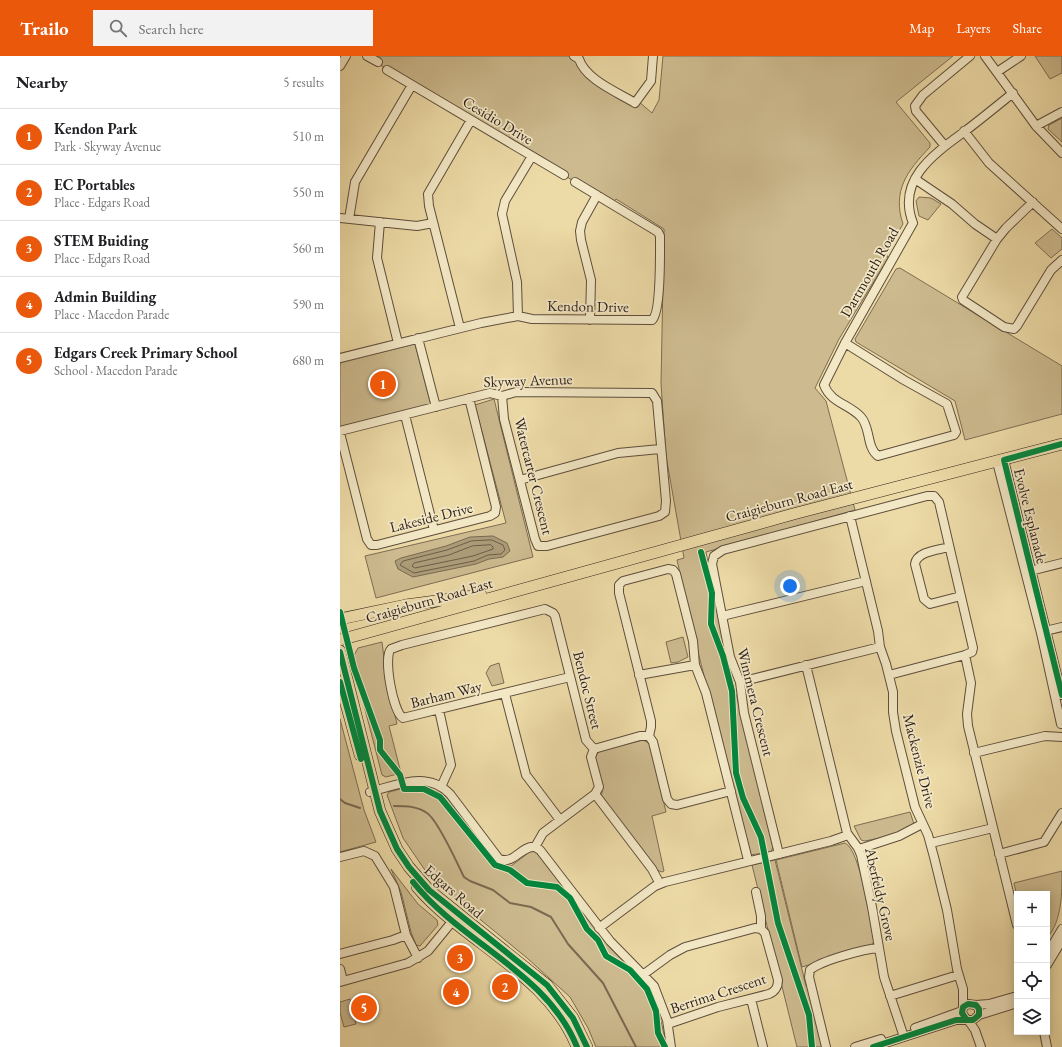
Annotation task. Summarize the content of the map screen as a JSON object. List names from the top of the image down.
{
  "streets": {
    "main road": ["Craigieburn Road East", "Edgars Road"],
    "street": [
      "Cesidio Drive",
      "Dartmouth Road",
      "Kendon Drive",
      "Skyway Avenue",
      "Watercarter Crescent",
      "Evolve Esplanade",
      "Lakeside Drive",
      "Bendoc Street",
      "Barham Way",
      "Wimmera Crescent",
      "Mackenzie Drive",
      "Aberfeldy Grove",
      "Berrima Crescent"
    ]
  },
  "crossings": [
    ["Cesidio Drive", "Kendon Drive"],
    ["Skyway Avenue", "Watercarter Crescent"],
    ["Skyway Avenue", "Lakeside Drive"],
    ["Craigieburn Road East", "Evolve Esplanade"],
    ["Bendoc Street", "Barham Way"],
    ["Wimmera Crescent", "Mackenzie Drive"]
  ],
  "page": {
    "header": "Trailo",
    "search": "Search here",
    "nav": ["Map", "Layers", "Share"],
    "heading": ["Nearby", "5 results"],
    "list": [
      {
        "mark": "1",
        "name": "Kendon Park",
        "note": "Park · Skyway Avenue",
        "value": "510 m"
      },
      {
        "mark": "2",
        "name": "EC Portables",
        "note": "Place · Edgars Road",
        "value": "550 m"
      },
      {
        "mark": "3",
        "name": "STEM Buiding",
        "note": "Place · Edgars Road",
        "value": "560 m"
      },
      {
        "mark": "4",
        "name": "Admin Building",
        "note": "Place · Macedon Parade",
        "value": "590 m"
      },
      {
        "mark": "5",
        "name": "Edgars Creek Primary School",
        "note": "School · Macedon Parade",
        "value": "680 m"
      }
    ],
    "pins": [
      "1",
      "3",
      "2",
      "4",
      "5"
    ],
    "map_buttons": ["+", "−"]
  }
}
